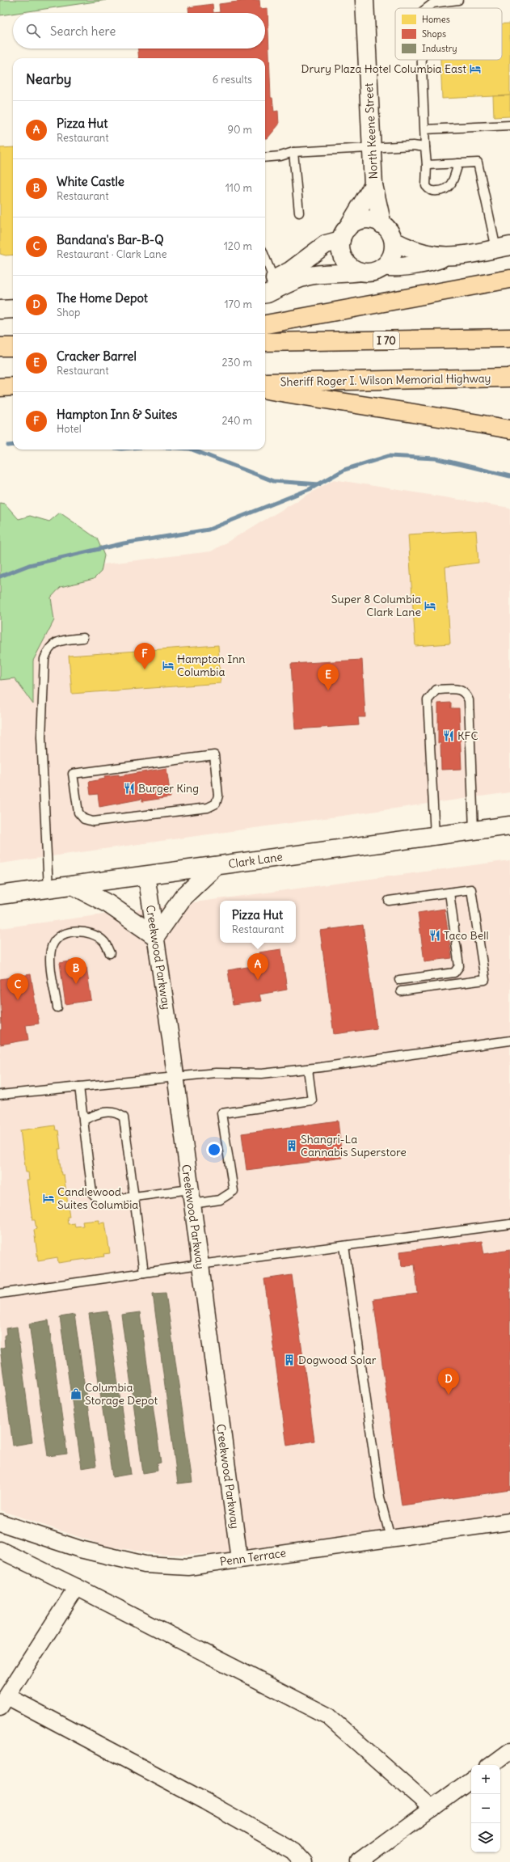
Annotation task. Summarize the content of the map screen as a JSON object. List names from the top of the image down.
{
  "streets": {
    "highway": ["I 70", "Sheriff Roger I. Wilson Memorial Highway"],
    "street": [
      "North Keene Street",
      "Clark Lane",
      "Creekwood Parkway",
      "Penn Terrace"
    ]
  },
  "crossings": [
    ["Clark Lane", "Creekwood Parkway"],
    ["Creekwood Parkway", "Penn Terrace"]
  ],
  "places": {
    "hotel": [
      "Drury Plaza Hotel Columbia East",
      "Super 8 Columbia Clark Lane",
      "Hampton Inn Columbia",
      "Candlewood Suites Columbia"
    ],
    "restaurant": ["KFC", "Burger King", "Taco Bell"],
    "building": ["Shangri-La Cannabis Superstore", "Dogwood Solar"],
    "shop": ["Columbia Storage Depot"]
  },
  "legend": ["Homes", "Shops", "Industry"],
  "page": {
    "search": "Search here",
    "heading": ["Nearby", "6 results"],
    "list": [
      {
        "mark": "A",
        "name": "Pizza Hut",
        "note": "Restaurant",
        "value": "90 m"
      },
      {
        "mark": "B",
        "name": "White Castle",
        "note": "Restaurant",
        "value": "110 m"
      },
      {
        "mark": "C",
        "name": "Bandana's Bar-B-Q",
        "note": "Restaurant · Clark Lane",
        "value": "120 m"
      },
      {
        "mark": "D",
        "name": "The Home Depot",
        "note": "Shop",
        "value": "170 m"
      },
      {
        "mark": "E",
        "name": "Cracker Barrel",
        "note": "Restaurant",
        "value": "230 m"
      },
      {
        "mark": "F",
        "name": "Hampton Inn & Suites",
        "note": "Hotel",
        "value": "240 m"
      }
    ],
    "pins": [
      "F",
      "E",
      "A",
      "B",
      "C",
      "D"
    ],
    "popup": ["Pizza Hut", "Restaurant"],
    "map_buttons": ["+", "−"]
  }
}
